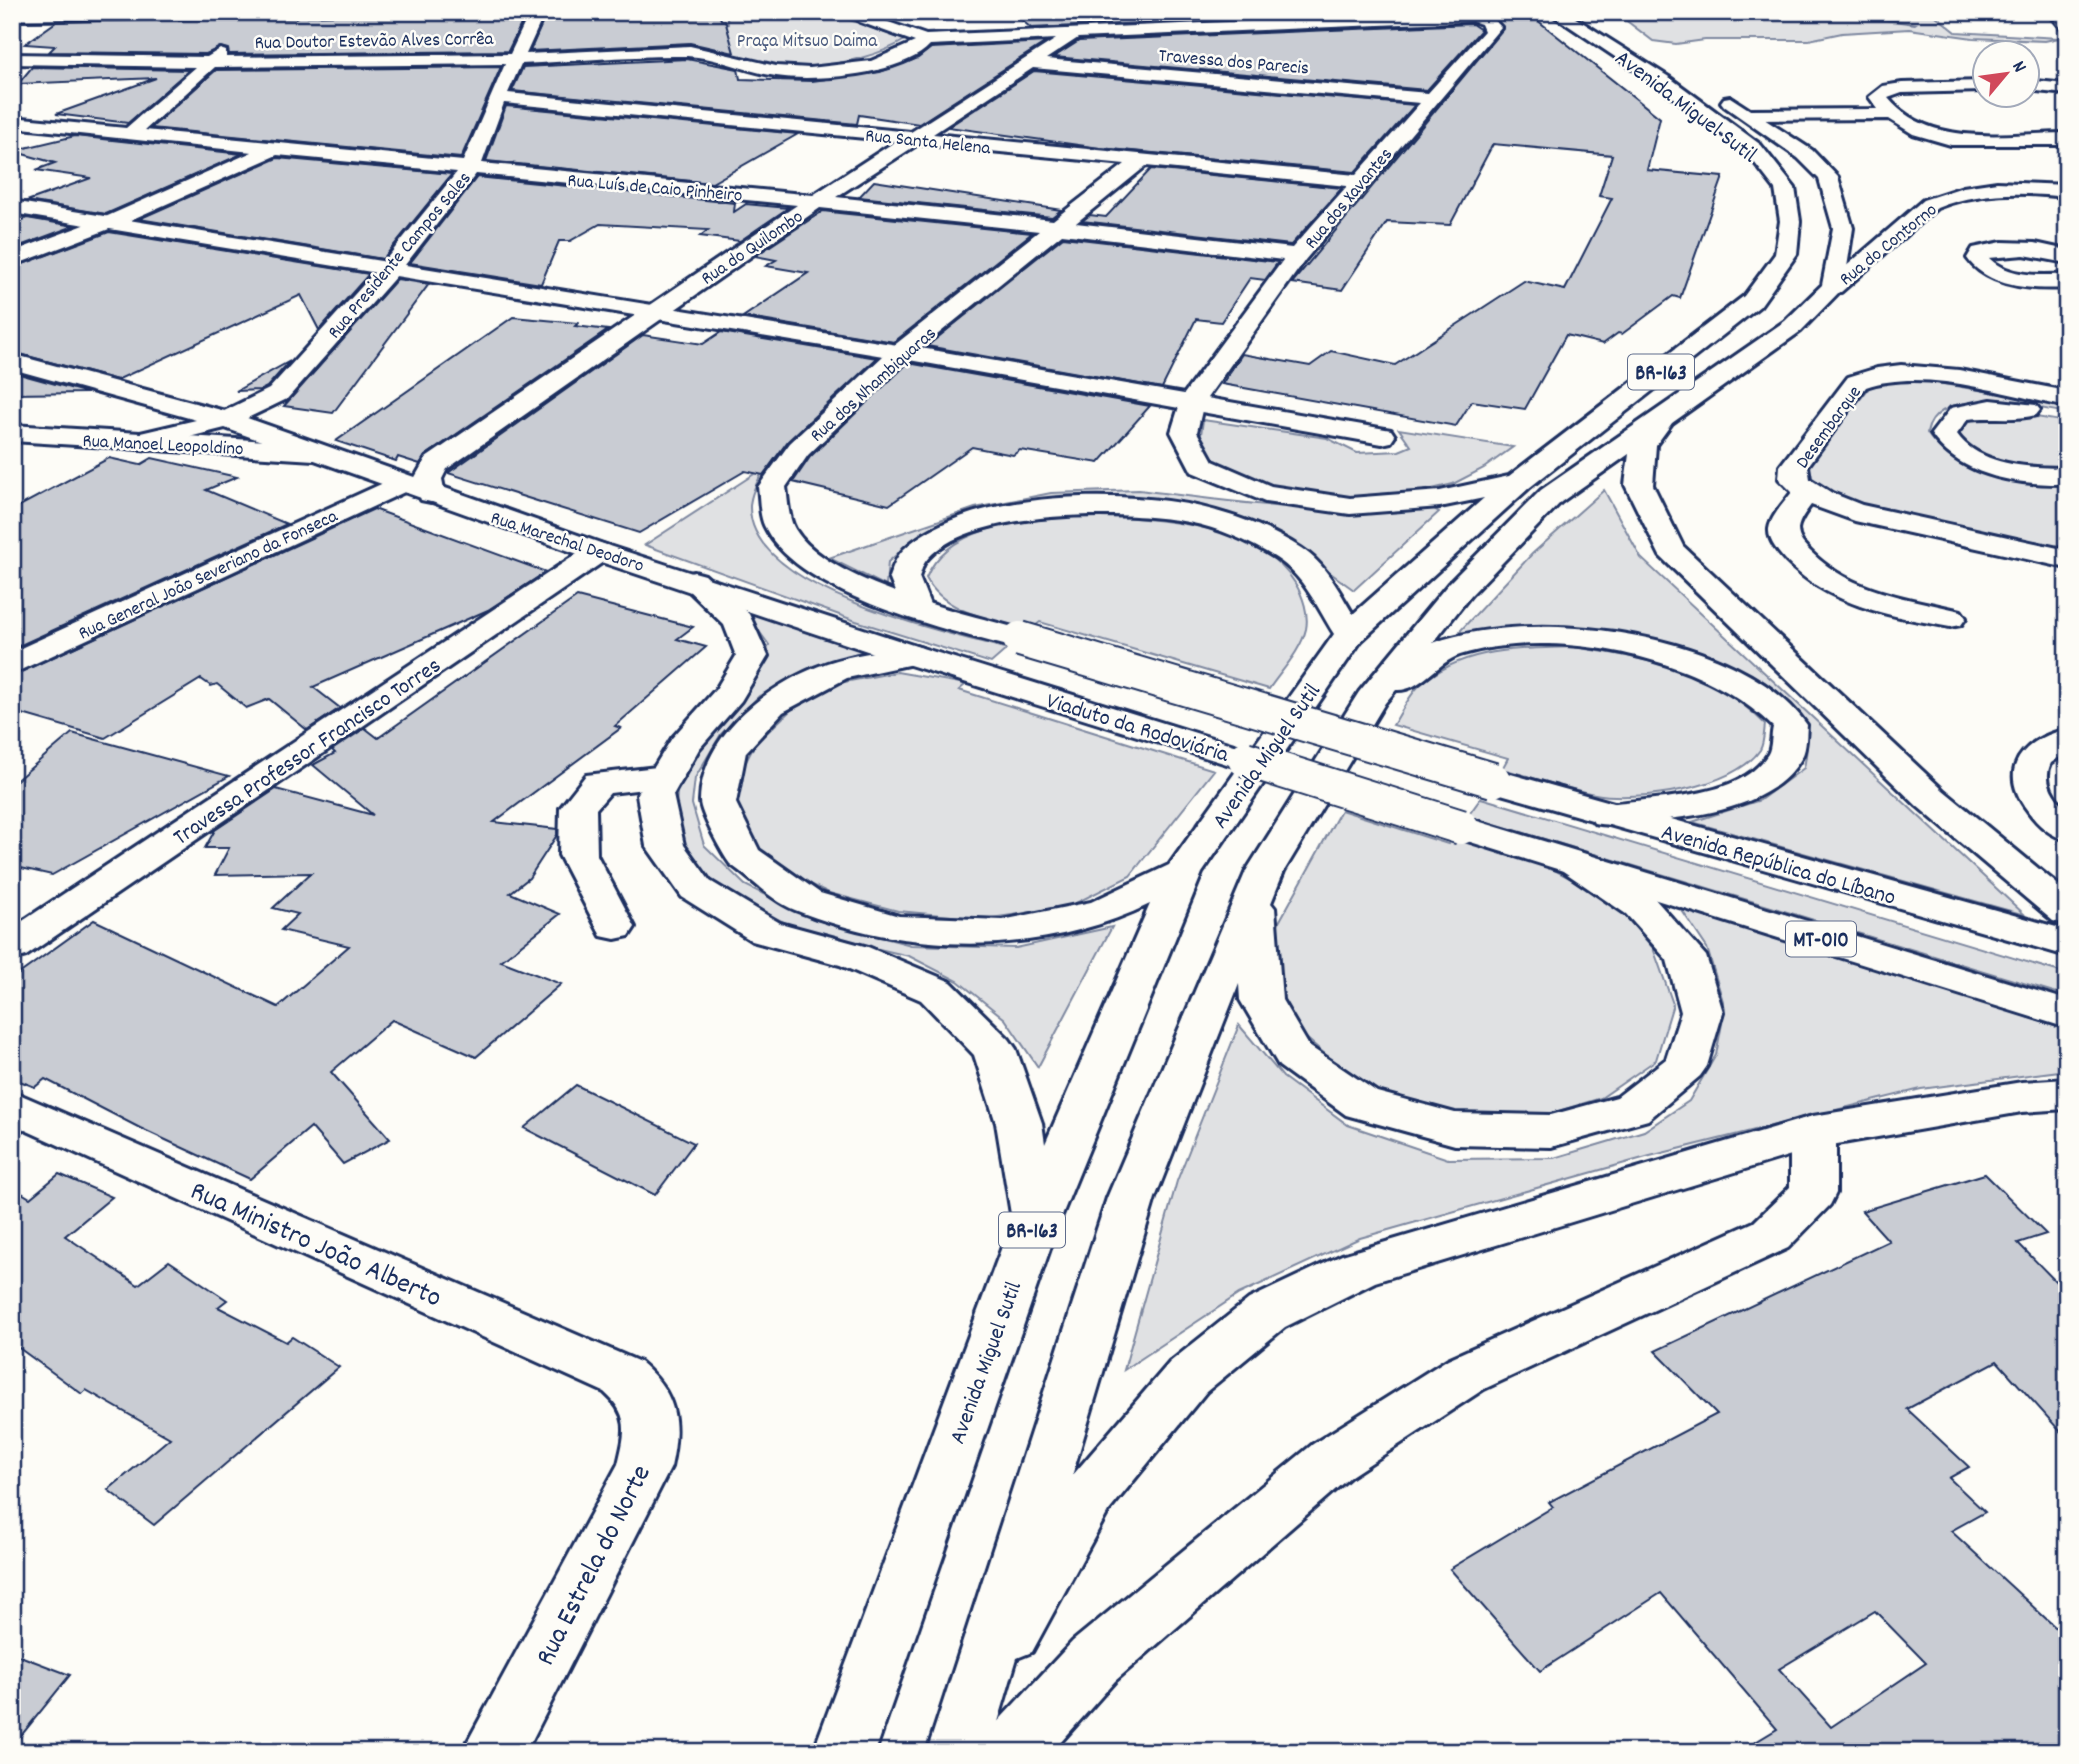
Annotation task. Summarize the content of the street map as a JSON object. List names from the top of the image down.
{
  "streets": {
    "main road": [
      "Rua Doutor Estevão Alves Corrêa",
      "Travessa dos Parecis",
      "Avenida Miguel Sutil",
      "Rua Santa Helena",
      "Rua Luís de Caio Pinheiro",
      "Rua dos Xavantes",
      "Rua do Contorno",
      "Rua do Quilombo",
      "Rua Presidente Campos Sales",
      "BR-163",
      "Rua dos Nhambiquaras",
      "Desembarque",
      "Rua Manoel Leopoldino",
      "Rua Marechal Deodoro",
      "Rua General João Severiano da Fonseca",
      "Viaduto da Rodoviária",
      "Travessa Professor Francisco Torres",
      "Avenida República do Líbano",
      "MT-010",
      "Rua Ministro João Alberto",
      "Rua Estrela do Norte"
    ]
  },
  "crossings": [
    ["Rua Doutor Estevão Alves Corrêa", "Rua Presidente Campos Sales"],
    ["Travessa dos Parecis", "Rua dos Xavantes"],
    ["Travessa dos Parecis", "Rua do Quilombo"],
    ["Avenida Miguel Sutil", "Rua do Contorno"],
    ["Rua Santa Helena", "Rua dos Xavantes"],
    ["Rua Santa Helena", "Rua do Quilombo"],
    ["Rua Santa Helena", "Rua Presidente Campos Sales"],
    ["Rua Santa Helena", "Rua dos Nhambiquaras"],
    ["Rua Luís de Caio Pinheiro", "Rua dos Xavantes"],
    ["Rua Luís de Caio Pinheiro", "Rua do Quilombo"],
    ["Rua Luís de Caio Pinheiro", "Rua Presidente Campos Sales"],
    ["Rua Luís de Caio Pinheiro", "Rua dos Nhambiquaras"],
    ["Rua do Quilombo", "Rua Marechal Deodoro"],
    ["Rua Presidente Campos Sales", "Rua Manoel Leopoldino"],
    ["Rua Presidente Campos Sales", "Rua Marechal Deodoro"],
    ["Rua dos Nhambiquaras", "Avenida República do Líbano"],
    ["Rua Manoel Leopoldino", "Rua Marechal Deodoro"],
    ["Rua Marechal Deodoro", "Rua General João Severiano da Fonseca"],
    ["Rua Marechal Deodoro", "Viaduto da Rodoviária"],
    ["Rua Marechal Deodoro", "Travessa Professor Francisco Torres"],
    ["Viaduto da Rodoviária", "MT-010"],
    ["Rua Ministro João Alberto", "Rua Estrela do Norte"]
  ],
  "parks": ["Praça Mitsuo Daima"],
  "north": "top right"
}
